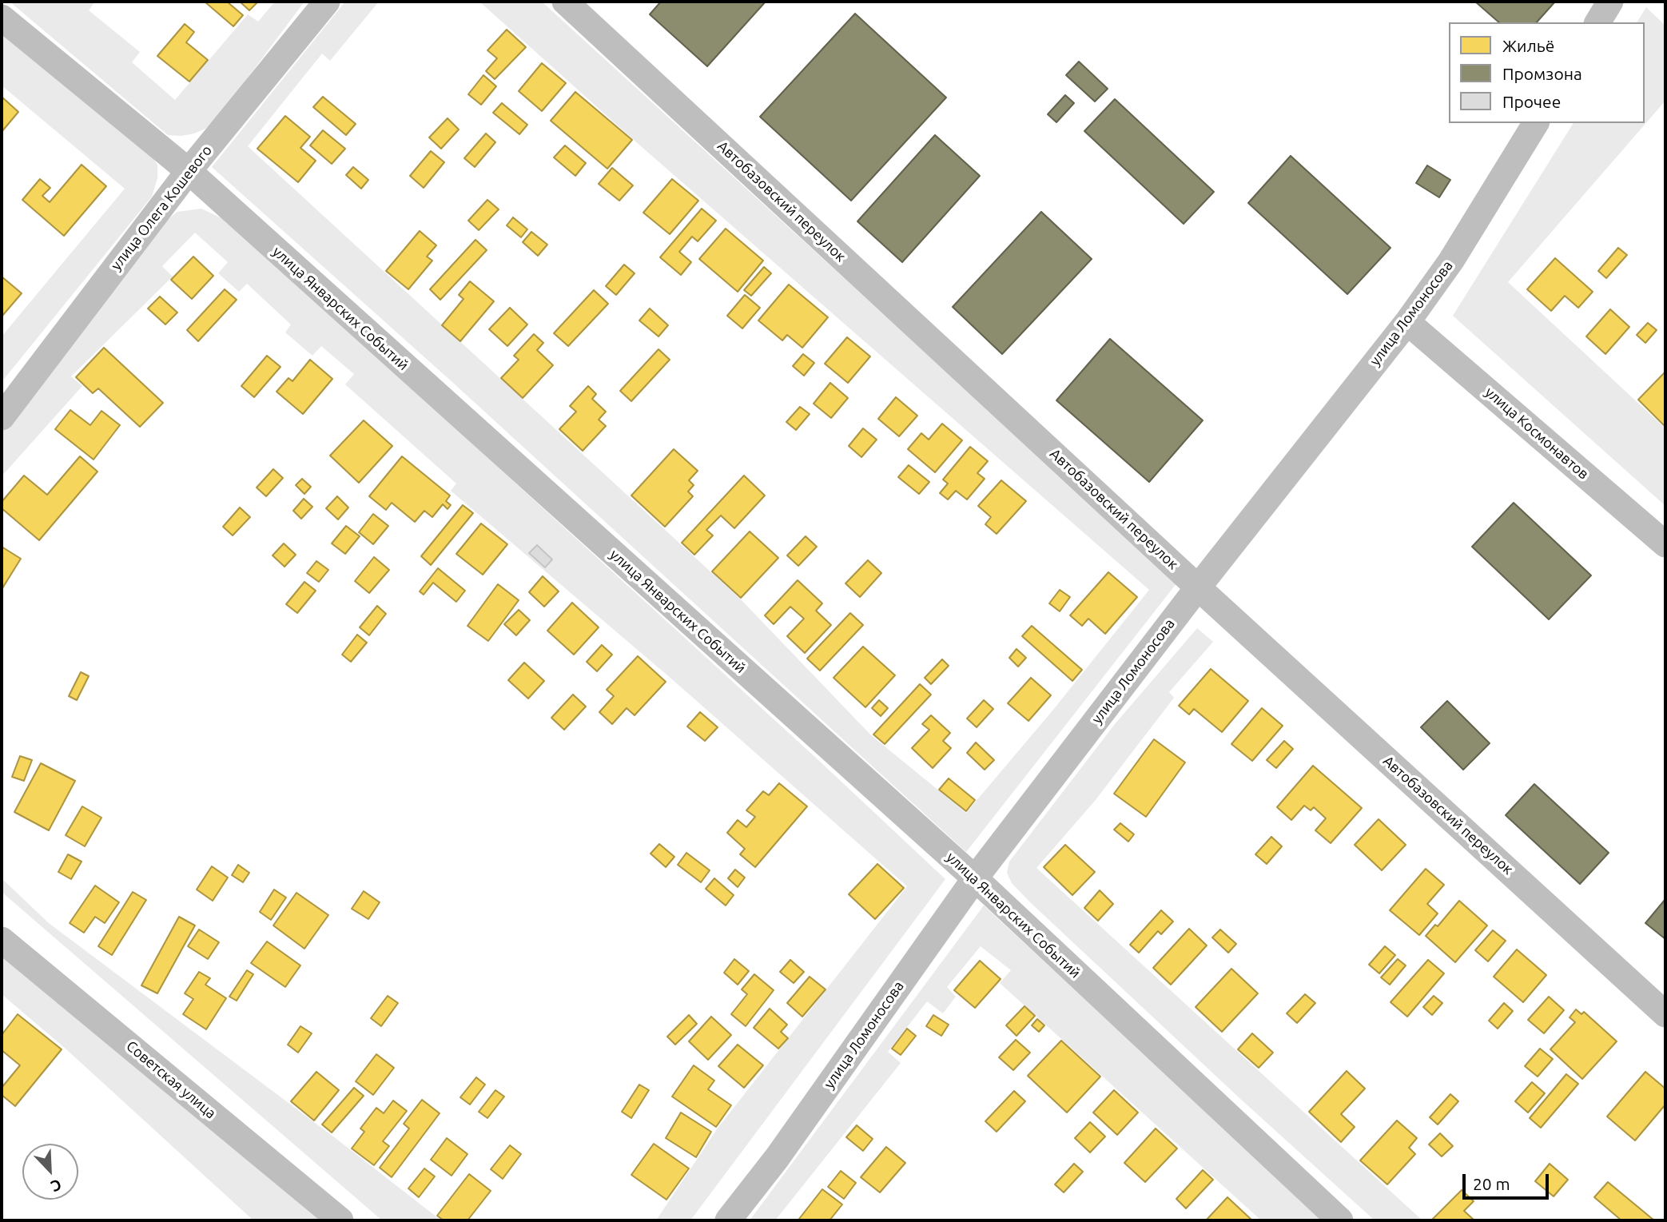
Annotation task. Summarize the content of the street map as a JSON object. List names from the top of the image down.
{
  "streets": {
    "street": [
      "Автобазовский переулок",
      "улица Олега Кошевого",
      "улица Январских Событий",
      "улица Ломоносова",
      "улица Космонавтов",
      "Советская улица"
    ]
  },
  "crossings": [
    ["Автобазовский переулок", "улица Ломоносова"],
    ["улица Олега Кошевого", "улица Январских Событий"],
    ["улица Январских Событий", "улица Ломоносова"],
    ["улица Ломоносова", "улица Космонавтов"]
  ],
  "legend": ["Жильё", "Промзона", "Прочее"],
  "scale_bar": "20 m",
  "north": "bottom right"
}
